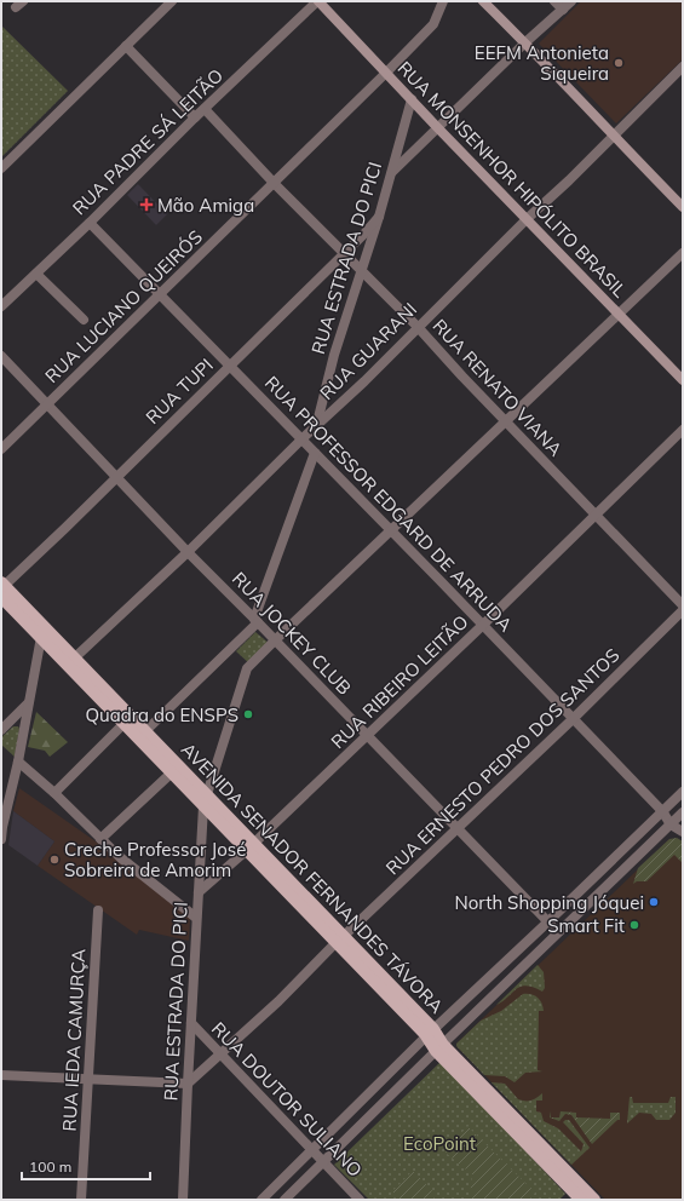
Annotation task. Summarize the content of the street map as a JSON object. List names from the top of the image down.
{
  "streets": {
    "main road": ["RUA MONSENHOR HIPÓLITO BRASIL", "AVENIDA SENADOR FERNANDES TÁVORA"],
    "street": [
      "RUA PADRE SÁ LEITÃO",
      "RUA ESTRADA DO PICI",
      "RUA LUCIANO QUEIRÓS",
      "RUA GUARANI",
      "RUA RENATO VIANA",
      "RUA TUPI",
      "RUA PROFESSOR EDGARD DE ARRUDA",
      "RUA JOCKEY CLUB",
      "RUA RIBEIRO LEITÃO",
      "RUA ERNESTO PEDRO DOS SANTOS",
      "RUA IEDA CAMURÇA",
      "RUA DOUTOR SULIANO"
    ]
  },
  "crossings": [
    ["RUA PADRE SÁ LEITÃO", "RUA MONSENHOR HIPÓLITO BRASIL"],
    ["RUA PADRE SÁ LEITÃO", "RUA RENATO VIANA"],
    ["RUA PADRE SÁ LEITÃO", "RUA PROFESSOR EDGARD DE ARRUDA"],
    ["RUA MONSENHOR HIPÓLITO BRASIL", "RUA ESTRADA DO PICI"],
    ["RUA MONSENHOR HIPÓLITO BRASIL", "RUA LUCIANO QUEIRÓS"],
    ["RUA MONSENHOR HIPÓLITO BRASIL", "RUA GUARANI"],
    ["RUA ESTRADA DO PICI", "RUA GUARANI"],
    ["RUA ESTRADA DO PICI", "RUA RENATO VIANA"],
    ["RUA ESTRADA DO PICI", "RUA TUPI"],
    ["RUA ESTRADA DO PICI", "RUA PROFESSOR EDGARD DE ARRUDA"],
    ["RUA ESTRADA DO PICI", "RUA JOCKEY CLUB"],
    ["RUA ESTRADA DO PICI", "RUA RIBEIRO LEITÃO"],
    ["RUA ESTRADA DO PICI", "RUA ERNESTO PEDRO DOS SANTOS"],
    ["RUA ESTRADA DO PICI", "AVENIDA SENADOR FERNANDES TÁVORA"],
    ["RUA ESTRADA DO PICI", "RUA DOUTOR SULIANO"],
    ["RUA LUCIANO QUEIRÓS", "RUA RENATO VIANA"],
    ["RUA LUCIANO QUEIRÓS", "RUA PROFESSOR EDGARD DE ARRUDA"],
    ["RUA LUCIANO QUEIRÓS", "RUA JOCKEY CLUB"],
    ["RUA GUARANI", "RUA RENATO VIANA"],
    ["RUA GUARANI", "RUA PROFESSOR EDGARD DE ARRUDA"],
    ["RUA GUARANI", "RUA JOCKEY CLUB"],
    ["RUA GUARANI", "AVENIDA SENADOR FERNANDES TÁVORA"],
    ["RUA RENATO VIANA", "RUA TUPI"],
    ["RUA RENATO VIANA", "RUA RIBEIRO LEITÃO"],
    ["RUA TUPI", "RUA PROFESSOR EDGARD DE ARRUDA"],
    ["RUA TUPI", "RUA JOCKEY CLUB"],
    ["RUA TUPI", "AVENIDA SENADOR FERNANDES TÁVORA"],
    ["RUA PROFESSOR EDGARD DE ARRUDA", "RUA RIBEIRO LEITÃO"],
    ["RUA PROFESSOR EDGARD DE ARRUDA", "RUA ERNESTO PEDRO DOS SANTOS"],
    ["RUA JOCKEY CLUB", "RUA RIBEIRO LEITÃO"],
    ["RUA JOCKEY CLUB", "RUA ERNESTO PEDRO DOS SANTOS"],
    ["RUA RIBEIRO LEITÃO", "AVENIDA SENADOR FERNANDES TÁVORA"],
    ["RUA ERNESTO PEDRO DOS SANTOS", "AVENIDA SENADOR FERNANDES TÁVORA"],
    ["RUA ERNESTO PEDRO DOS SANTOS", "RUA DOUTOR SULIANO"]
  ],
  "parks": ["EcoPoint"],
  "places": {
    "other": [
      "EEFM Antonieta Siqueira",
      "Quadra do ENSPS",
      "Creche Professor José Sobreira de Amorim",
      "North Shopping Jóquei",
      "Smart Fit"
    ],
    "health": ["Mão Amiga"]
  },
  "scale_bar": "100 m"
}
